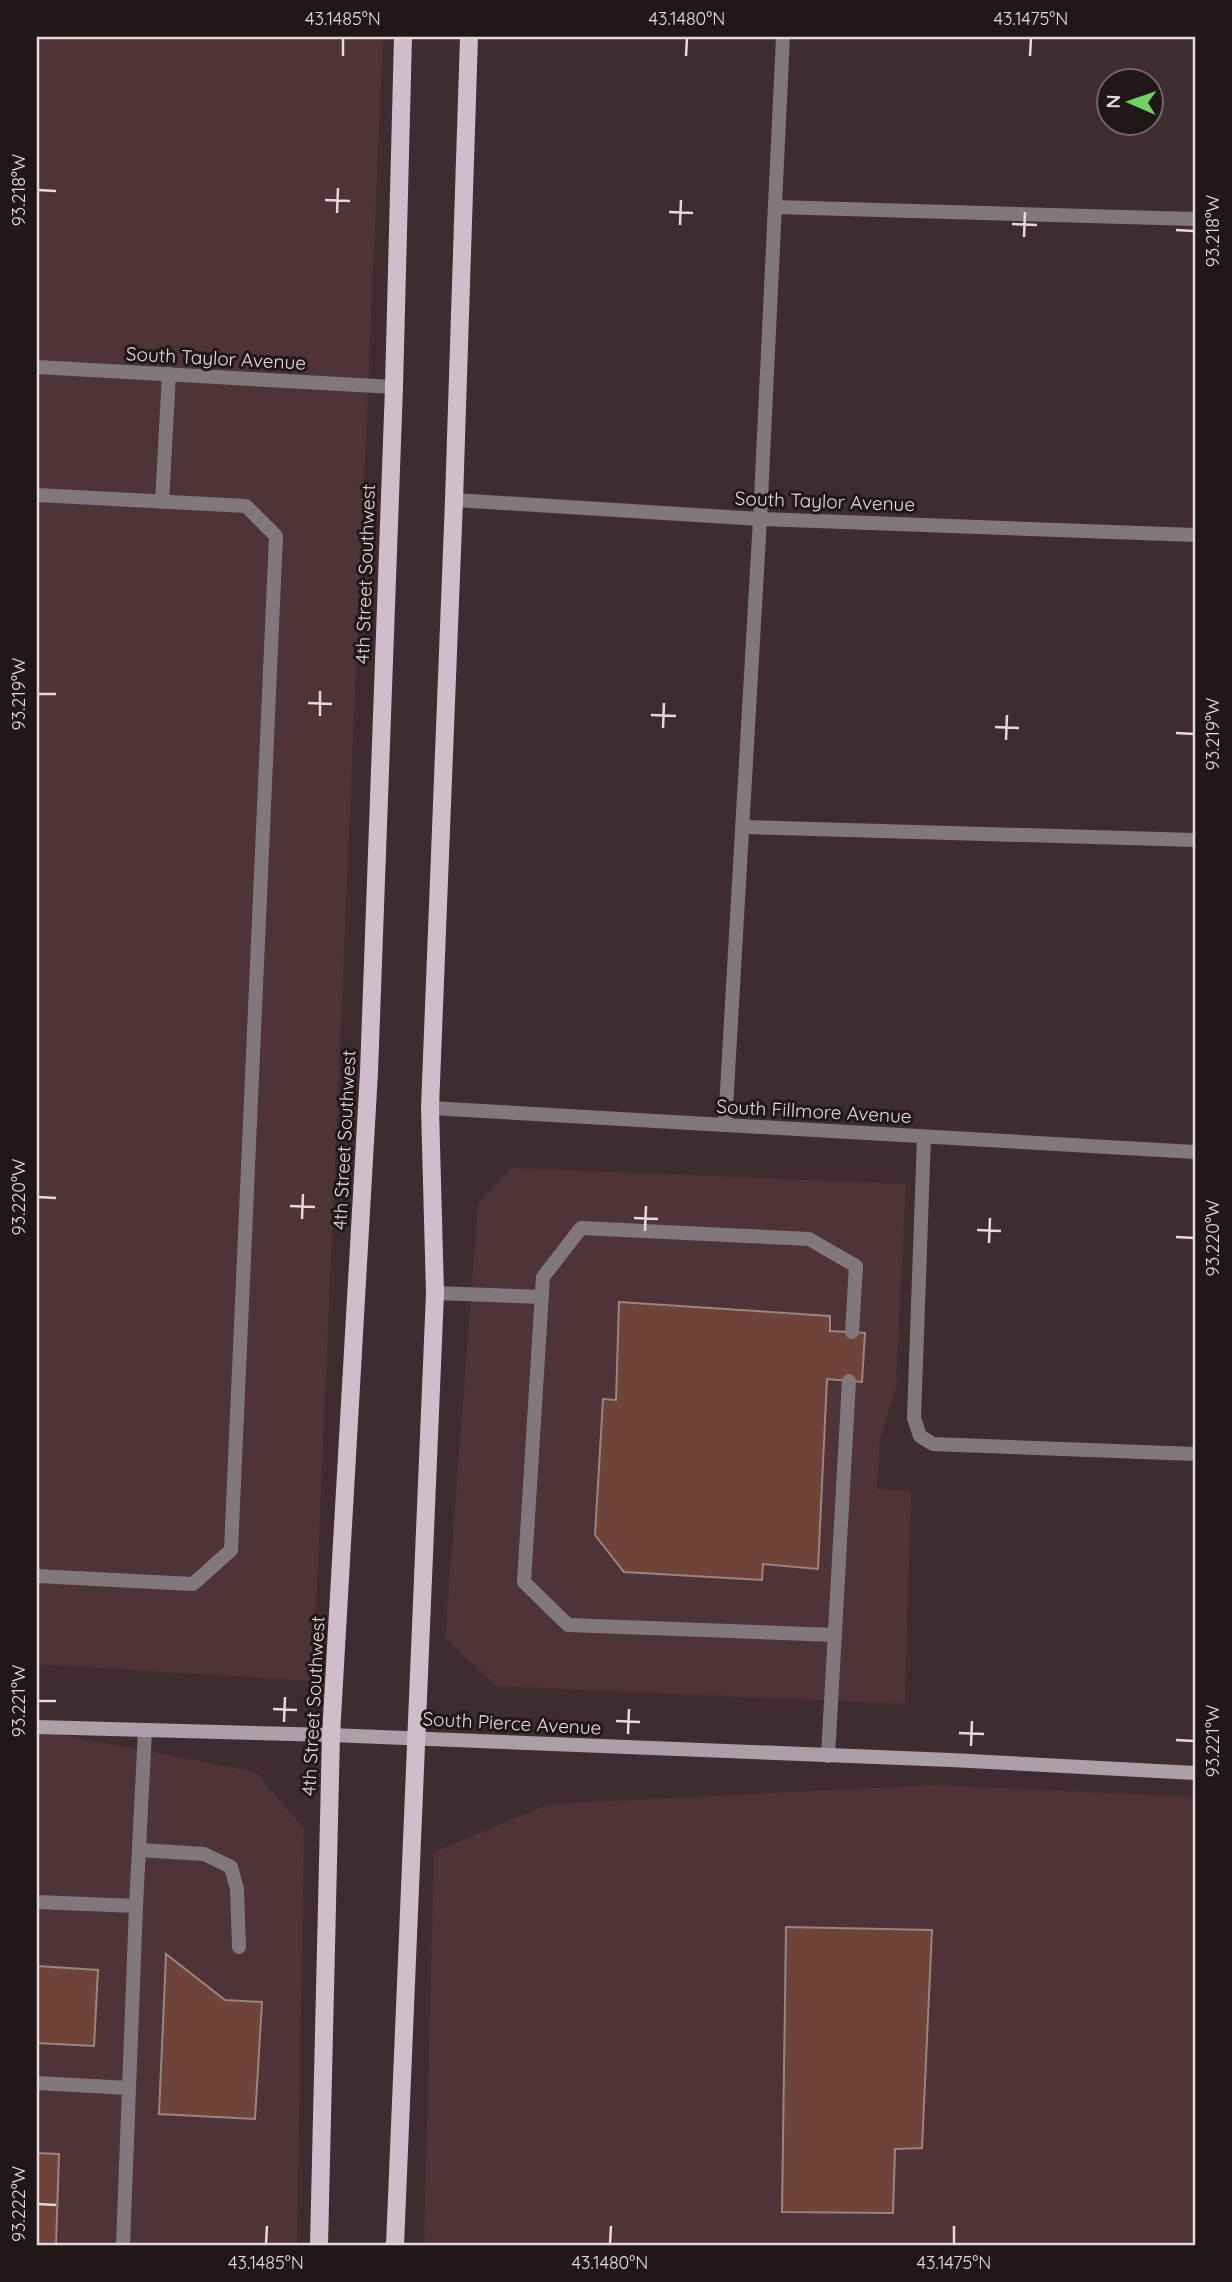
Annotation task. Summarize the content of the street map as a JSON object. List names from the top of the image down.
{
  "streets": {
    "main road": ["4th Street Southwest", "South Pierce Avenue"],
    "street": ["South Taylor Avenue", "South Fillmore Avenue"]
  },
  "crossings": [
    ["South Taylor Avenue", "4th Street Southwest"],
    ["4th Street Southwest", "South Pierce Avenue"]
  ],
  "north": "left",
  "coordinates": [
    "43.1485°N",
    "43.1480°N",
    "43.1475°N",
    "93.218°W",
    "93.219°W",
    "93.220°W",
    "93.221°W",
    "93.222°W"
  ]
}
